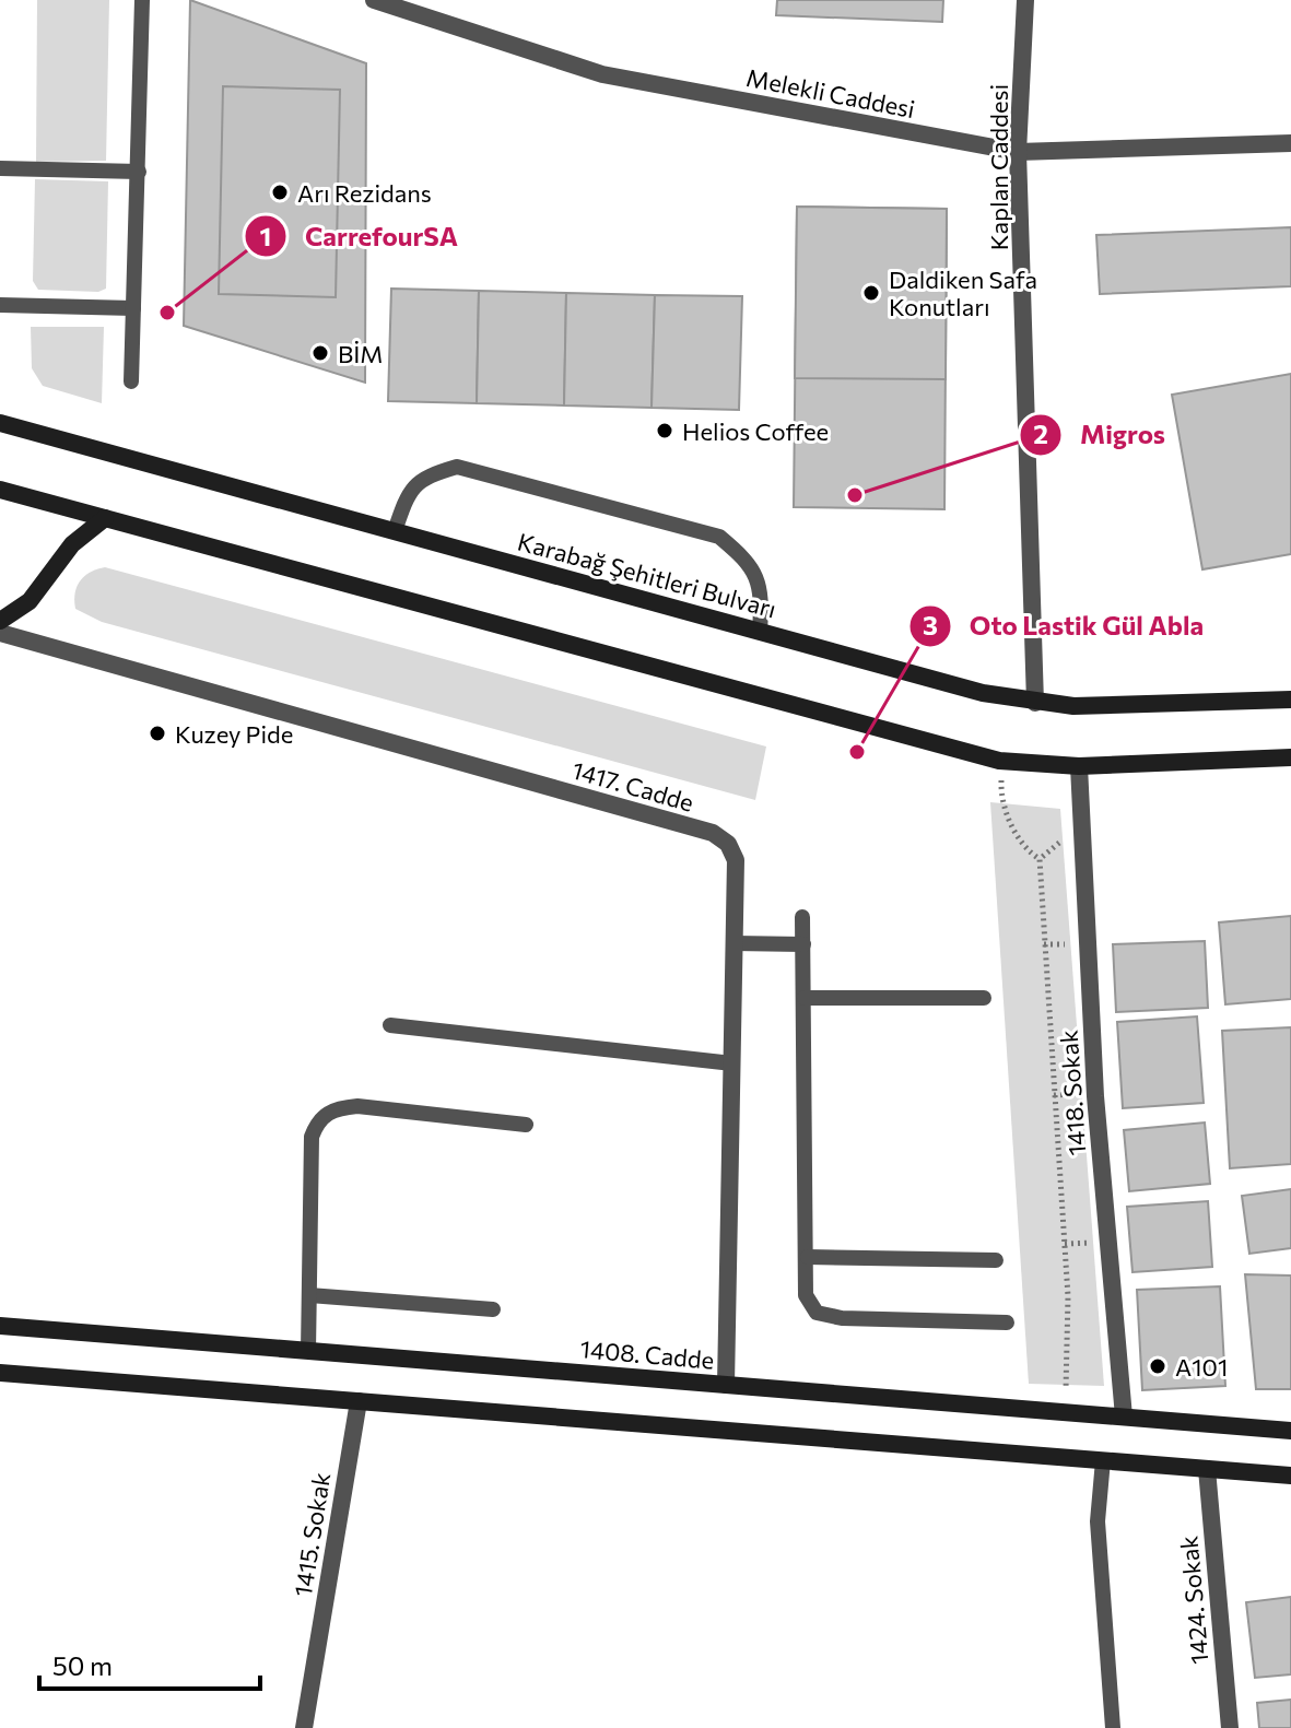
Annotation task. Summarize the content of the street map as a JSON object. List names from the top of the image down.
{
  "streets": {
    "main road": ["Karabağ Şehitleri Bulvarı", "1408. Cadde"],
    "street": [
      "Melekli Caddesi",
      "Kaplan Caddesi",
      "1417. Cadde",
      "1418. Sokak",
      "1415. Sokak",
      "1424. Sokak"
    ]
  },
  "crossings": [
    ["Melekli Caddesi", "Kaplan Caddesi"],
    ["Kaplan Caddesi", "Karabağ Şehitleri Bulvarı"],
    ["1417. Cadde", "1408. Cadde"],
    ["1418. Sokak", "1408. Cadde"]
  ],
  "places": [
    "Arı Rezidans",
    "Daldiken Safa Konutları",
    "CarrefourSA",
    "BİM",
    "Helios Coffee",
    "Migros",
    "Kuzey Pide",
    "Oto Lastik Gül Abla",
    "A101"
  ],
  "scale_bar": "50 m"
}
